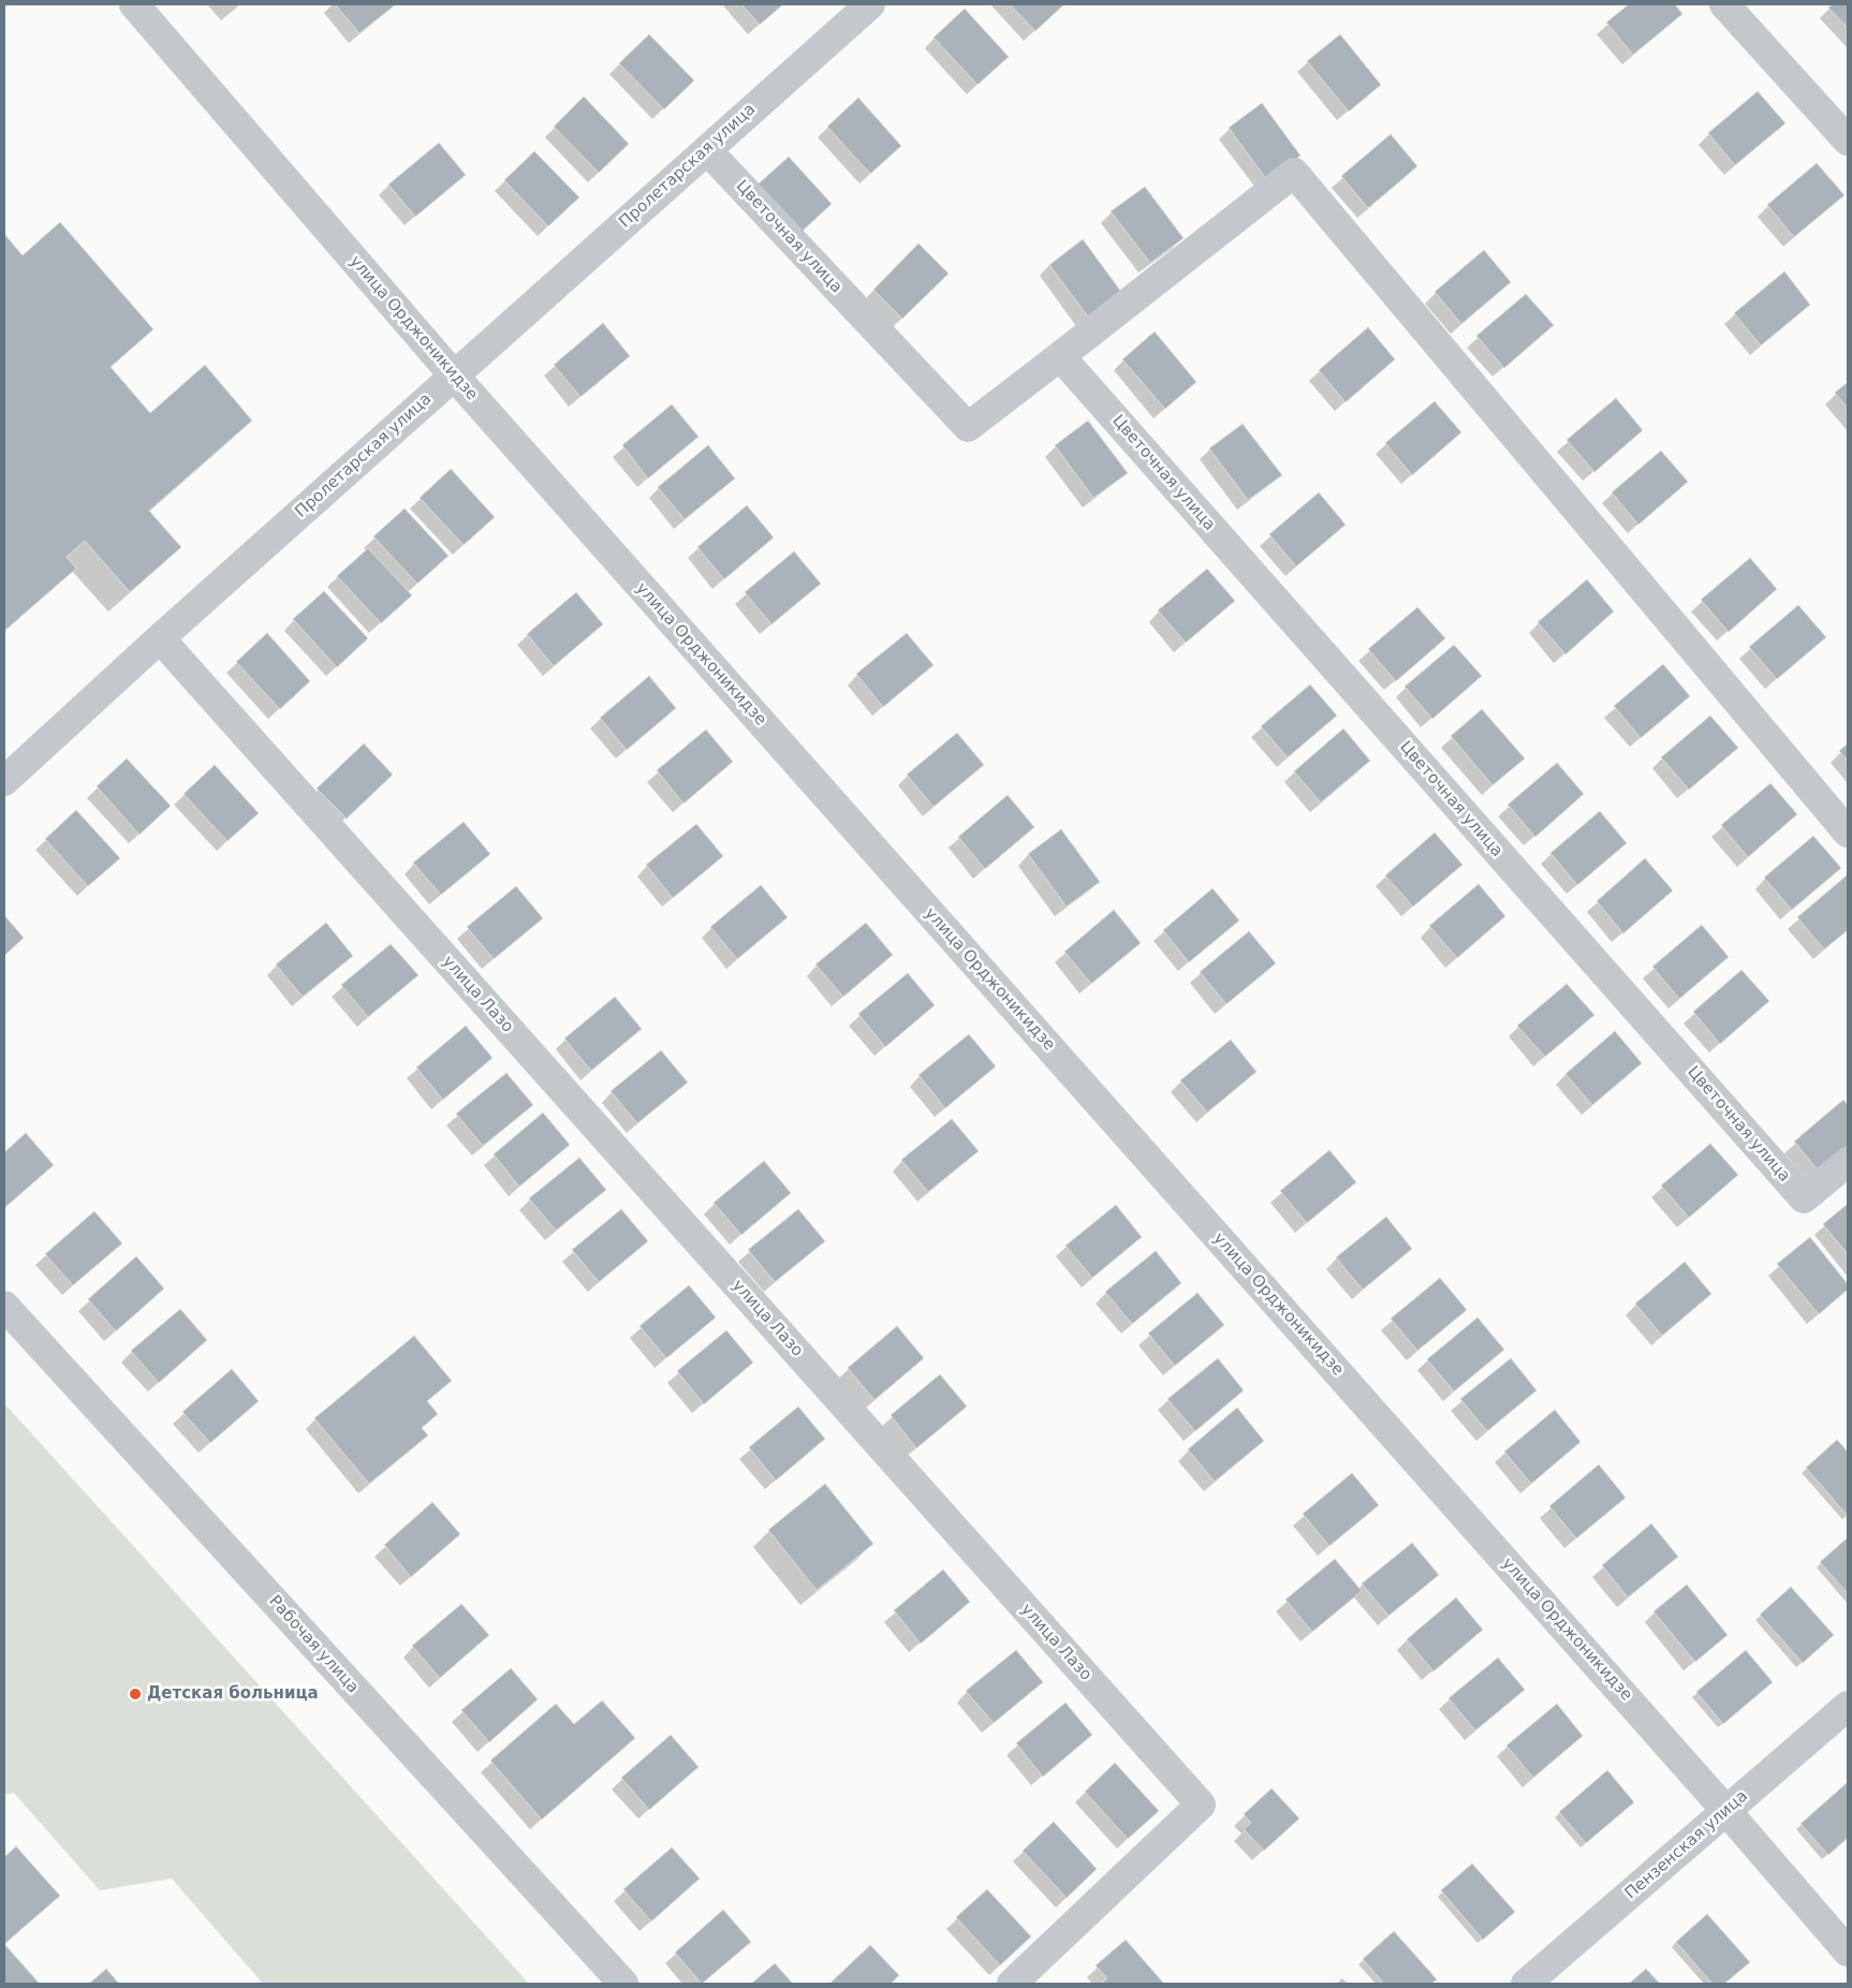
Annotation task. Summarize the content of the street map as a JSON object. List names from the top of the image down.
{
  "streets": {
    "street": [
      "Пролетарская улица",
      "Цветочная улица",
      "улица Орджоникидзе",
      "улица Лазо",
      "Рабочая улица",
      "Пензенская улица"
    ]
  },
  "crossings": [
    ["Пролетарская улица", "Цветочная улица"],
    ["Пролетарская улица", "улица Орджоникидзе"],
    ["Пролетарская улица", "улица Лазо"],
    ["улица Орджоникидзе", "Пензенская улица"]
  ],
  "places": ["Детская больница"]
}
